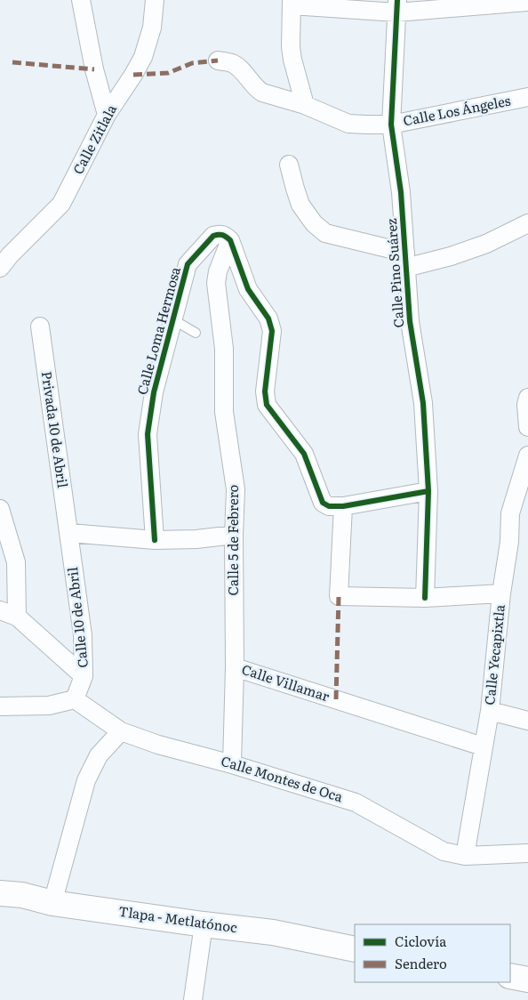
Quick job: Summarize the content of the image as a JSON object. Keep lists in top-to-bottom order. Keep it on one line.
{"streets":{"main road":["Tlapa - Metlatónoc"],"street":["Calle Los Ángeles","Calle Zitlala","Calle Pino Suárez","Calle Loma Hermosa","Privada 10 de Abril","Calle 5 de Febrero","Calle 10 de Abril","Calle Yecapixtla","Calle Villamar","Calle Montes de Oca"]},"crossings":[["Calle Los Ángeles","Calle Pino Suárez"],["Calle Loma Hermosa","Calle 5 de Febrero"],["Privada 10 de Abril","Calle 10 de Abril"],["Calle 5 de Febrero","Calle Villamar"],["Calle 5 de Febrero","Calle Montes de Oca"],["Calle 10 de Abril","Calle Montes de Oca"],["Calle Yecapixtla","Calle Villamar"],["Calle Yecapixtla","Calle Montes de Oca"]],"legend":["Ciclovía","Sendero"]}
